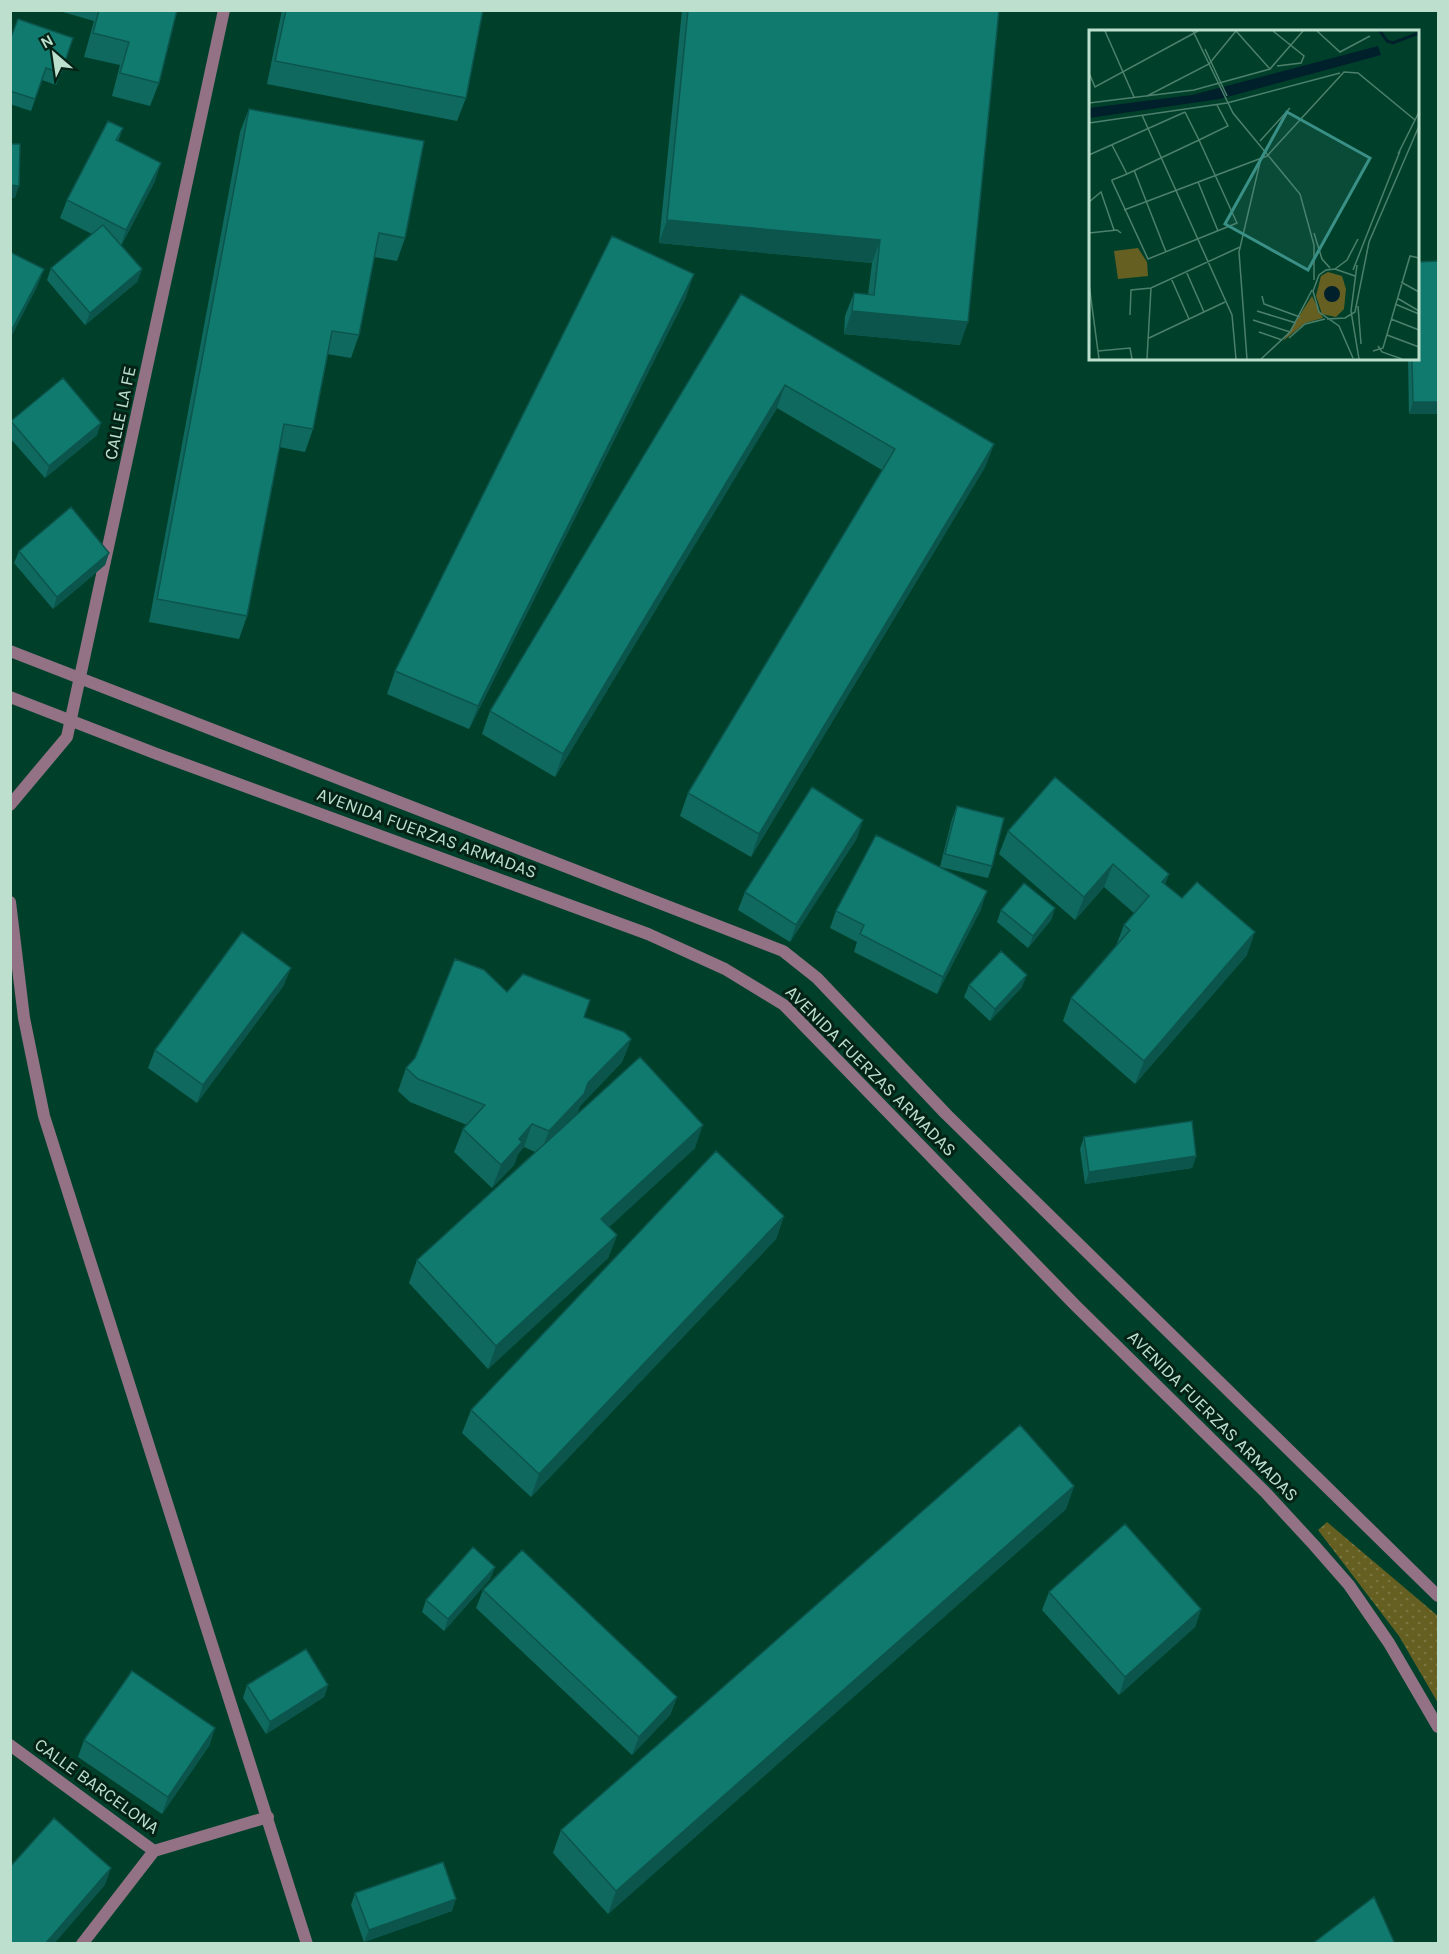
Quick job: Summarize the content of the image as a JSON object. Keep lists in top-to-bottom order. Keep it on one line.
{"streets":{"street":["CALLE LA FE","AVENIDA FUERZAS ARMADAS","CALLE BARCELONA"]},"crossings":[["CALLE LA FE","AVENIDA FUERZAS ARMADAS"]],"north":"top left"}
